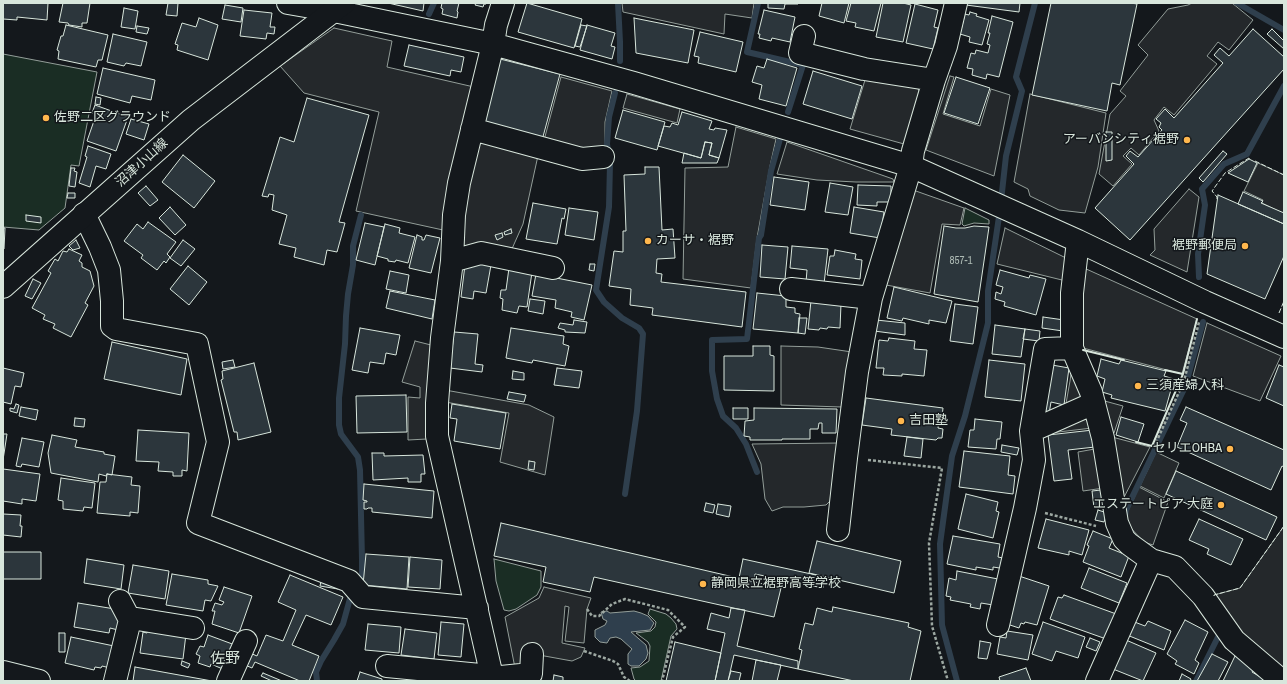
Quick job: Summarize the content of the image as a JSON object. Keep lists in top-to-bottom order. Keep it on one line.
{"streets":{"street":["沼津小山線"]},"districts":["佐野"],"places":["佐野二区グラウンド","アーバンシティ裾野","カーサ・裾野","裾野郵便局","三須産婦人科","吉田塾","セリエOHBA","エステートピア 大庭","静岡県立裾野高等学校"],"house_numbers":["857-1"]}
